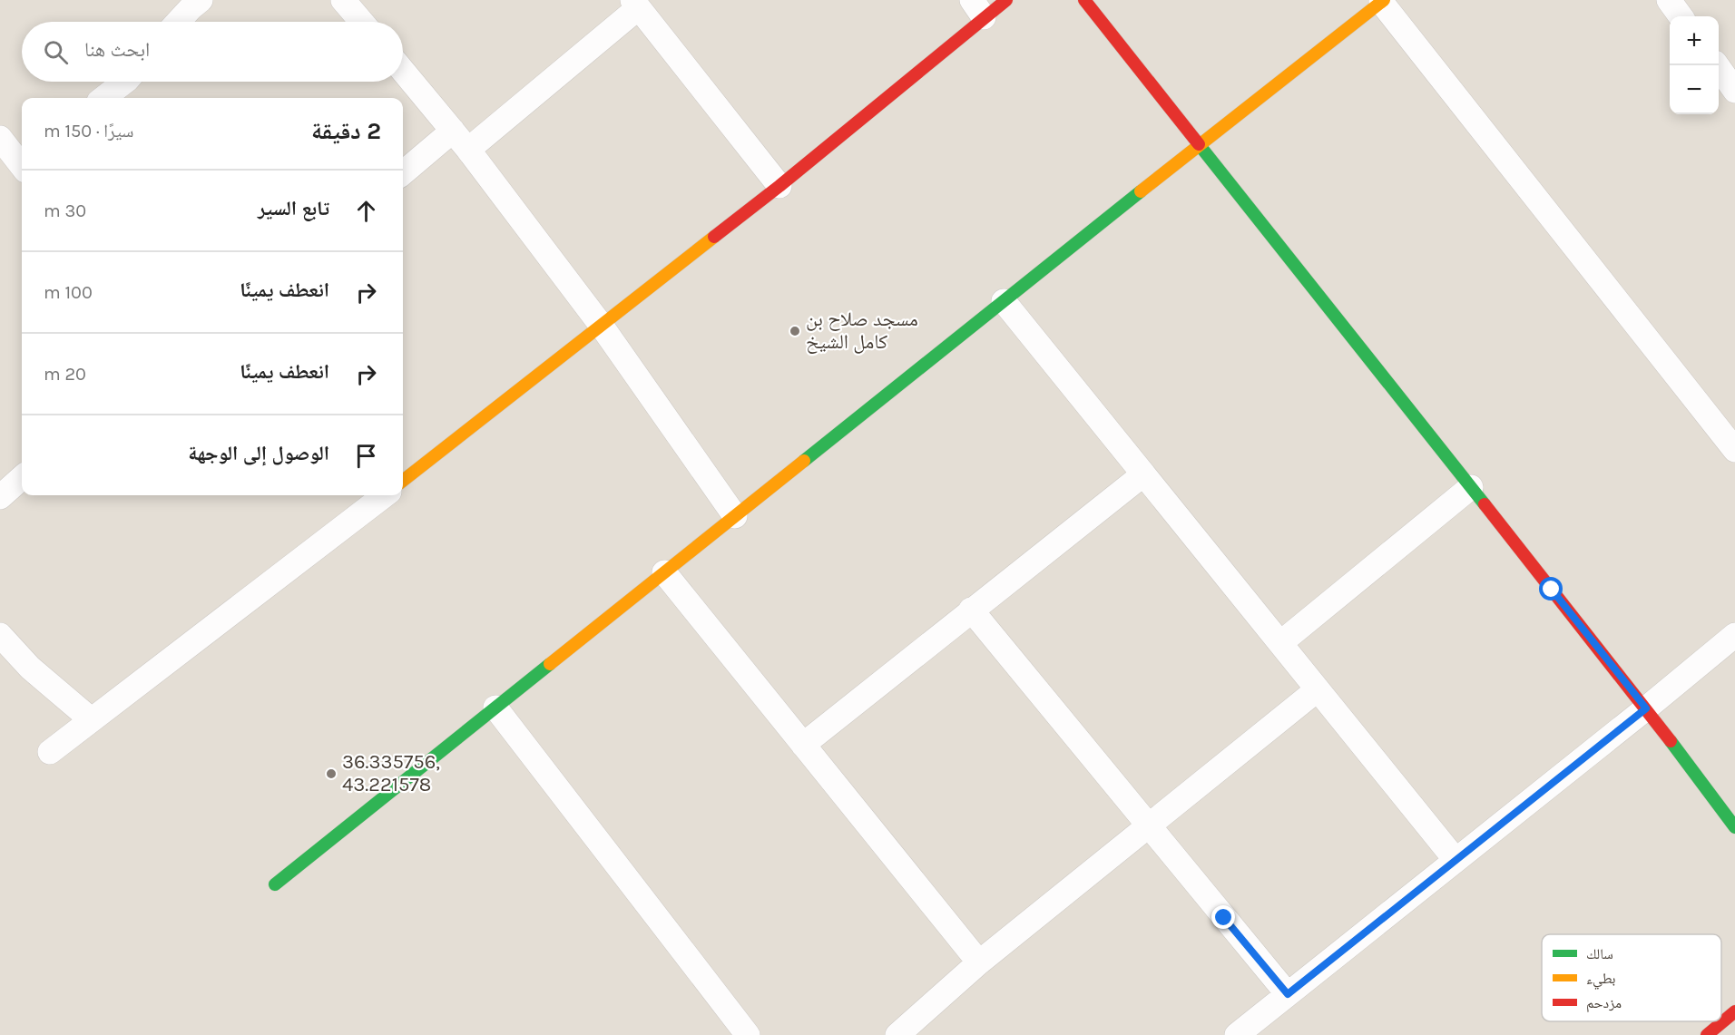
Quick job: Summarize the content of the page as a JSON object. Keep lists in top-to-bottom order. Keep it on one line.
{"places":["مسجد صلاح بن كامل الشيخ","36.335756, 43.221578"],"legend":["سالك","بطيء","مزدحم"],"page":{"map_buttons":["+","−"],"search":"ابحث هنا","heading":["2 دقيقة","سيرًا · 150 m"],"list":[["تابع السير","30 m"],["انعطف يمينًا","100 m"],["انعطف يمينًا","20 m"],"الوصول إلى الوجهة"]}}
